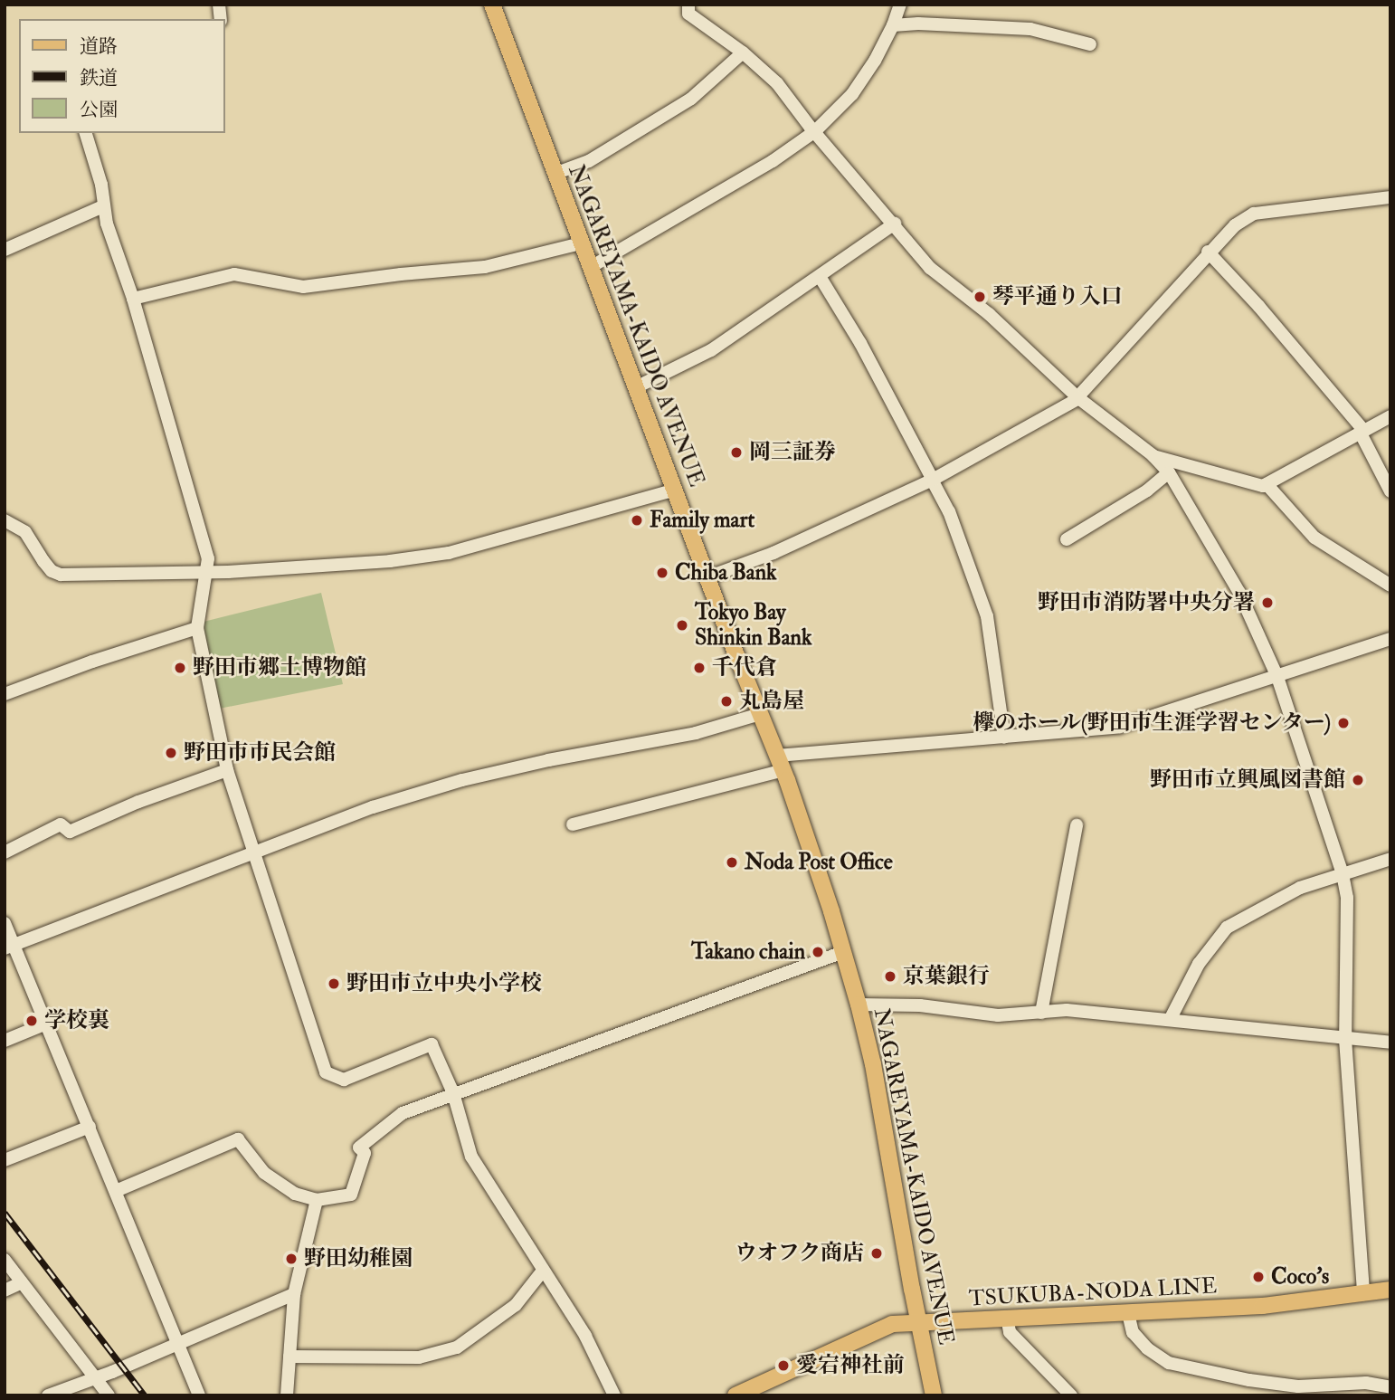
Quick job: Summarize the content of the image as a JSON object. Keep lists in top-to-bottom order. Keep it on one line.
{"streets":{"main road":["NAGAREYAMA-KAIDO AVENUE","TSUKUBA-NODA LINE"]},"crossings":[["NAGAREYAMA-KAIDO AVENUE","TSUKUBA-NODA LINE"]],"places":["琴平通り入口","岡三証券","Family mart","Chiba Bank","野田市消防署中央分署","Tokyo Bay Shinkin Bank","野田市郷土博物館","千代倉","丸島屋","欅のホール(野田市生涯学習センター)","野田市市民会館","野田市立興風図書館","Noda Post Office","Takano chain","京葉銀行","野田市立中央小学校","学校裏","ウオフク商店","野田幼稚園","Coco's","愛宕神社前"],"legend":["道路","鉄道","公園"]}
